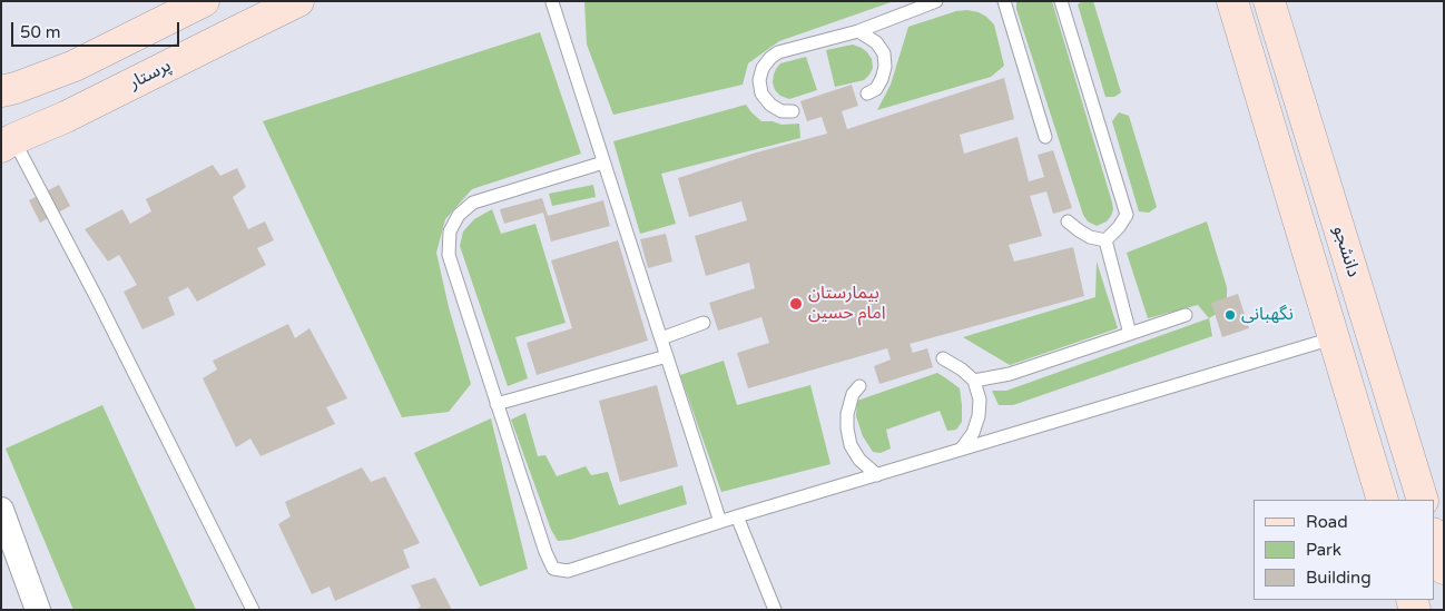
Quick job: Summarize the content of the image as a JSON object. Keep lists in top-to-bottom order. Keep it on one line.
{"streets":{"main road":["پرستار","دانشجو"]},"places":["بیمارستان امام حسین","نگهبانی"],"legend":["Road","Park","Building"],"scale_bar":"50 m"}
